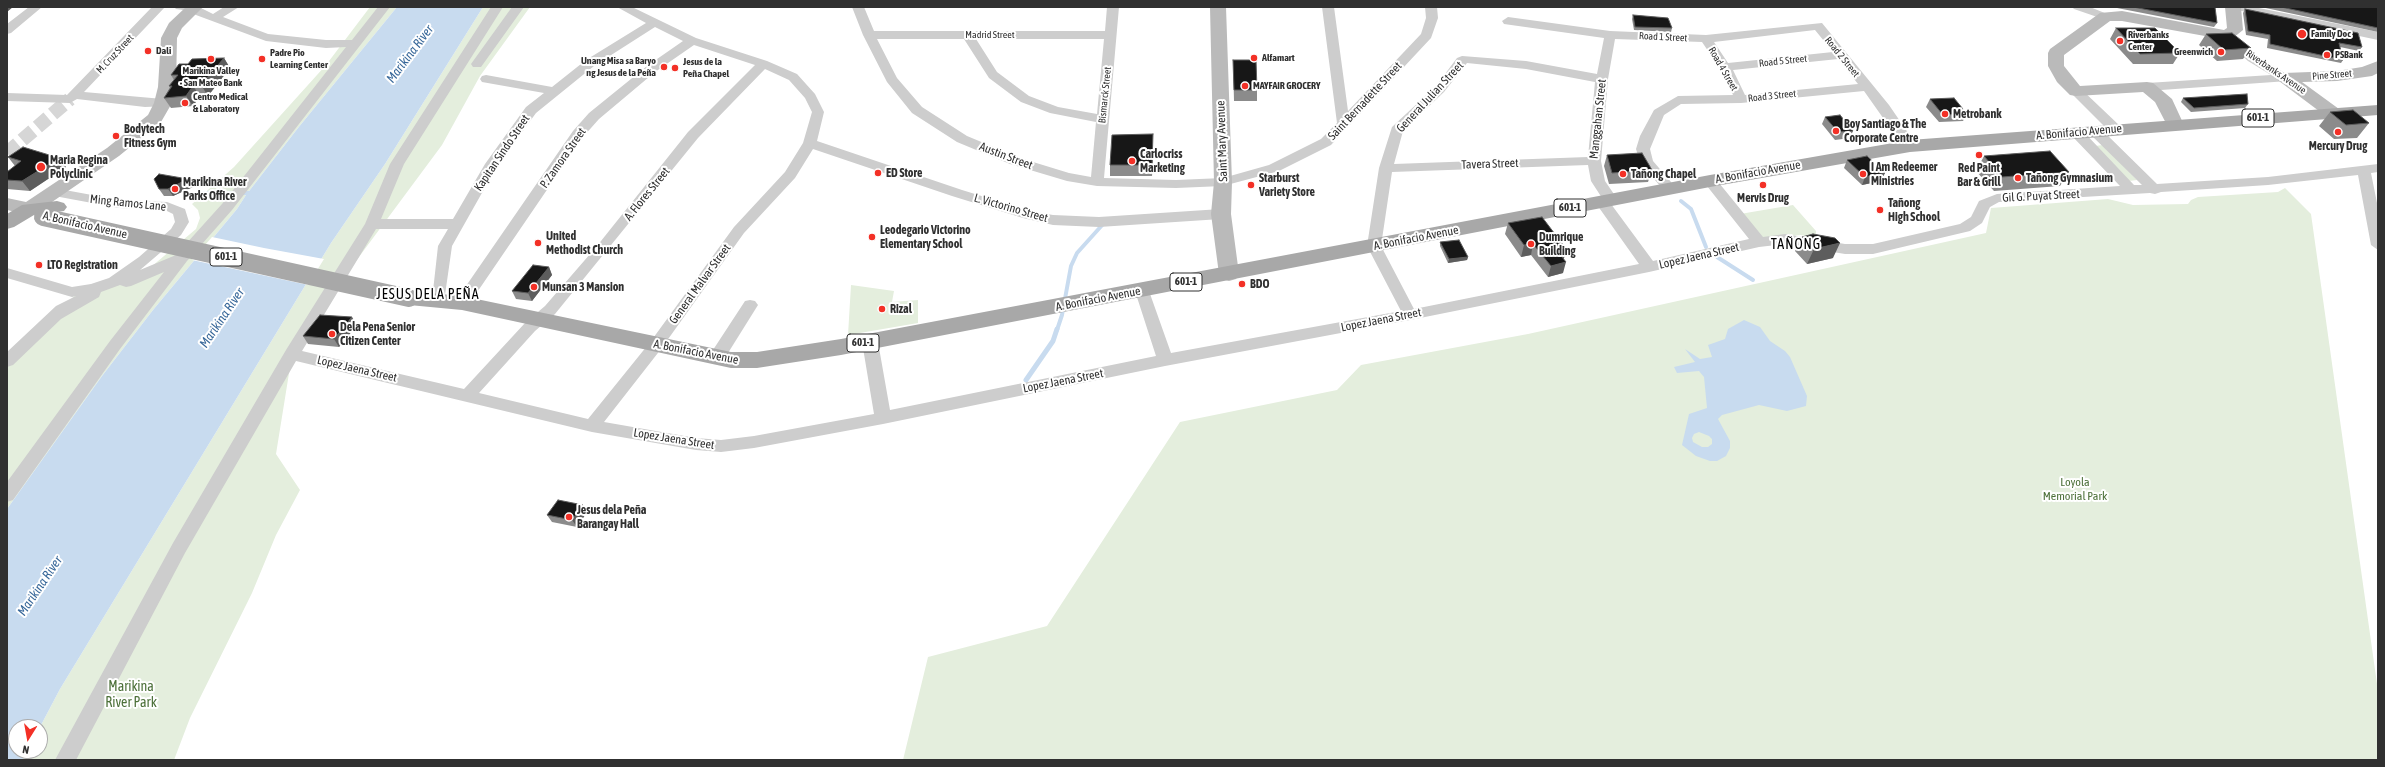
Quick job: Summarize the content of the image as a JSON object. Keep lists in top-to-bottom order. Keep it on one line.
{"streets":{"main road":["601-1","A. Bonifacio Avenue"],"street":["Madrid Street","Road 1 Street","M. Cruz Street","Road 2 Street","Road 5 Street","Road 4 Street","Riverbanks Avenue","Pine Street","Bismarck Street","Road 3 Street","General Julian Street","Saint Bernadette Street","Manggahan Street","Saint Mary Avenue","Kapitan Sindo Street","Austin Street","P. Zamora Street","Tavera Street","A. Flores Street","Gil G. Puyat Street","Ming Ramos Lane","L. Victorino Street","Lopez Jaena Street","General Malvar Street"]},"crossings":[["Madrid Street","Bismarck Street"],["Madrid Street","Austin Street"],["Road 1 Street","Road 2 Street"],["Road 1 Street","Road 4 Street"],["Road 1 Street","Manggahan Street"],["Road 2 Street","Road 5 Street"],["Road 2 Street","Road 3 Street"],["Road 2 Street","A. Bonifacio Avenue"],["Road 5 Street","Road 4 Street"],["Road 4 Street","Road 3 Street"],["Riverbanks Avenue","Pine Street"],["Riverbanks Avenue","A. Bonifacio Avenue"],["Bismarck Street","Austin Street"],["Road 3 Street","A. Bonifacio Avenue"],["General Julian Street","Manggahan Street"],["General Julian Street","A. Bonifacio Avenue"],["General Julian Street","Tavera Street"],["Saint Bernadette Street","Saint Mary Avenue"],["Saint Bernadette Street","Austin Street"],["601-1","A. Bonifacio Avenue"],["601-1","Ming Ramos Lane"],["Manggahan Street","A. Bonifacio Avenue"],["Manggahan Street","Tavera Street"],["Manggahan Street","Lopez Jaena Street"],["A. Bonifacio Avenue","Saint Mary Avenue"],["A. Bonifacio Avenue","Kapitan Sindo Street"],["A. Bonifacio Avenue","P. Zamora Street"],["A. Bonifacio Avenue","A. Flores Street"],["A. Bonifacio Avenue","Ming Ramos Lane"],["A. Bonifacio Avenue","Lopez Jaena Street"],["A. Bonifacio Avenue","General Malvar Street"],["Saint Mary Avenue","Austin Street"],["Saint Mary Avenue","L. Victorino Street"],["Kapitan Sindo Street","General Malvar Street"],["P. Zamora Street","General Malvar Street"],["A. Flores Street","Lopez Jaena Street"],["A. Flores Street","General Malvar Street"],["Gil G. Puyat Street","Lopez Jaena Street"],["L. Victorino Street","General Malvar Street"],["Lopez Jaena Street","General Malvar Street"]],"districts":["TAÑONG","JESUS DELA PEÑA"],"water":["Marikina River"],"parks":["Loyola Memorial Park","Marikina River Park"],"places":["Family Doc","Riverbanks Center","Dali","Greenwich","PSBank","Alfamart","Marikina Valley - San Mateo Bank","Padre Pio Learning Center","Unang Misa sa Baryo ng Jesus de la Peña","Jesus de la Peña Chapel","MAYFAIR GROCERY","Centro Medical & Laboratory","Metrobank","Boy Santiago & The Corporate Centre","Mercury Drug","Bodytech Fitness Gym","Red Paint Bar & Grill","Carlocriss Marketing","Maria Regina Polyclinic","ED Store","Tañong Chapel","I Am Redeemer Ministries","Tañong Gymnasium","Starburst Variety Store","Mervis Drug","Marikina River Parks Office","Tañong High School","Leodegario Victorino Elementary School","United Methodist Church","Dumrique Building","LTO Registration","BDO","Munsan 3 Mansion","Rizal","Dela Pena Senior Citizen Center","Jesus dela Peña Barangay Hall"],"north":"bottom"}
